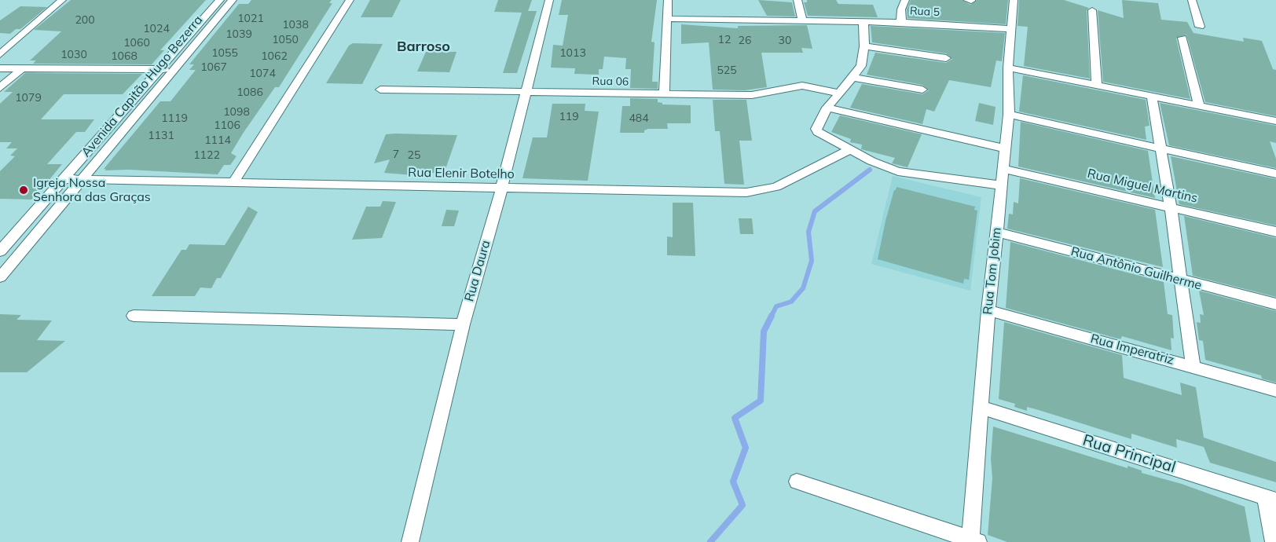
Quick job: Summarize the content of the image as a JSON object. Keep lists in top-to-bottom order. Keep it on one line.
{"streets":{"street":["Rua 5","Rua 06","Avenida Capitão Hugo Bezerra","Rua Elenir Botelho","Rua Miguel Martins","Rua Antônio Guilherme","Rua Daura","Rua Tom Jobim","Rua Imperatriz","Rua Principal"]},"crossings":[["Rua 5","Rua Tom Jobim"],["Rua 06","Rua Daura"],["Avenida Capitão Hugo Bezerra","Rua Elenir Botelho"],["Rua Elenir Botelho","Rua Daura"],["Rua Miguel Martins","Rua Tom Jobim"],["Rua Antônio Guilherme","Rua Tom Jobim"],["Rua Tom Jobim","Rua Imperatriz"],["Rua Tom Jobim","Rua Principal"]],"districts":["Barroso"],"places":["Igreja Nossa Senhora das Graças"],"house_numbers":["1021","200","1038","1024","1039","1050","12","26","30","1060","1055","1013","1030","1068","1062","1067","525","1074","1086","1079","1098","119","1119","484","1106","1131","1114","7","1122","25"]}
